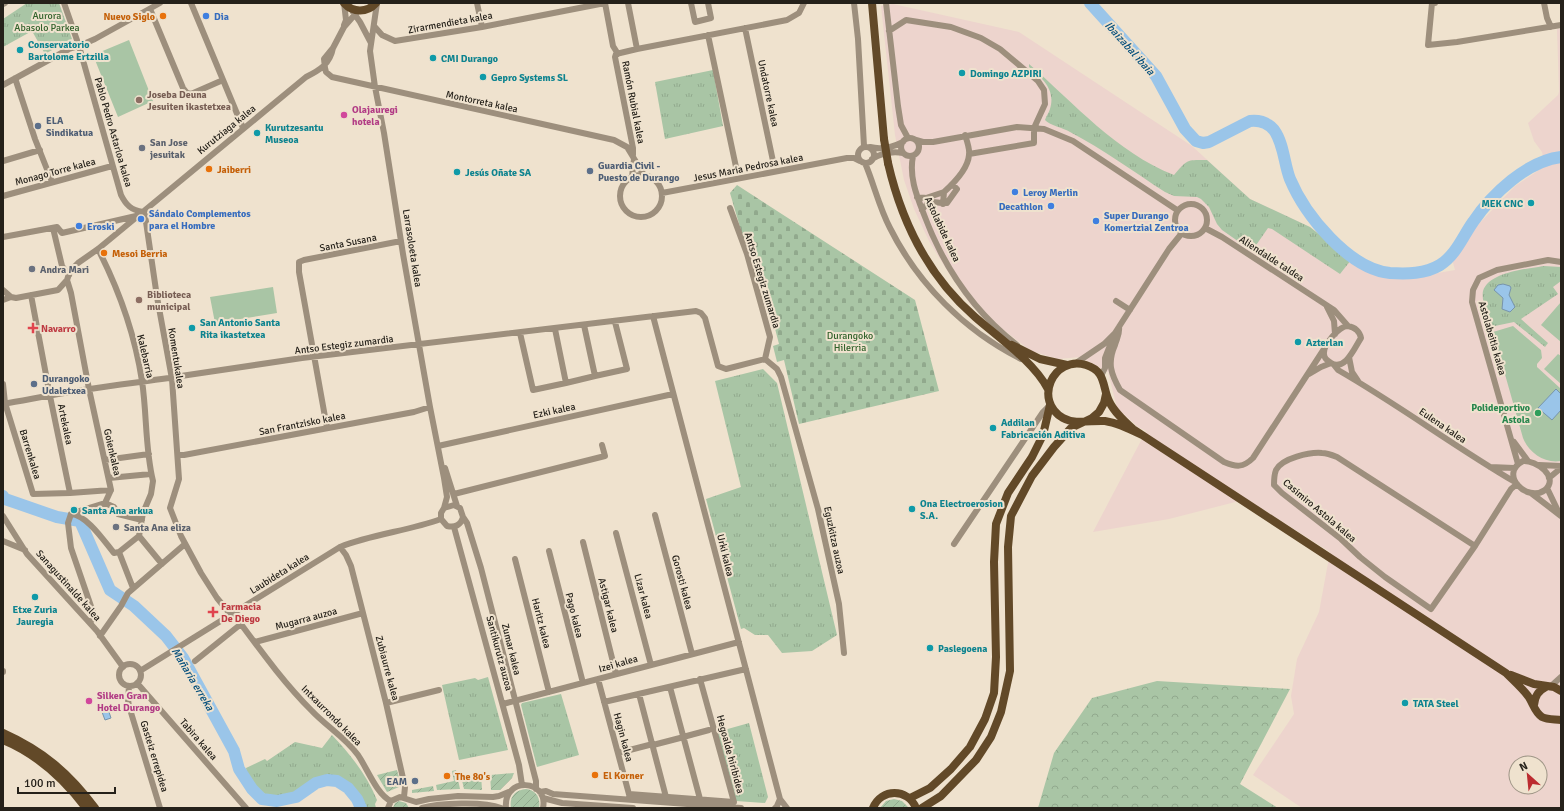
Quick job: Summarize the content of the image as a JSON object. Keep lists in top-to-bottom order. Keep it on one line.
{"streets":{"street":["Zirarmendieta kalea","Undatorre kalea","Montorreta kalea","Ramón Rubial kalea","Kurutziaga kalea","Pablo Pedro Astarloa kalea","Jesus Maria Pedrosa kalea","Monago Torre kalea","Astolabide kalea","Santa Susana","Larrasoloeta kalea","Aliendalde taldea","Antso Estegiz zumardia","Astolabeitia kalea","Kalebarria","Komentukalea","Ezki kalea","San Frantzisko kalea","Artekalea","Eulena kalea","Goienkalea","Barrenkalea","Casimiro Astola kalea","Eguzkitza auzoa","Urki kalea","Laubideta kalea","Gorosti kalea","Sanagustinalde kalea","Lizar kalea","Astigar kalea","Pago kalea","Mugarra auzoa","Haritz kalea","Zumar kalea","Santikurutz auzoa","Izei kalea","Zubiaurre kalea","Intxaurrondo kalea","Hagin kalea","Tabira kalea","Hegoalde hiribidea","Gasteiz errepidea"]},"crossings":[["Zirarmendieta kalea","Ramón Rubial kalea"],["Montorreta kalea","Ramón Rubial kalea"],["Montorreta kalea","Jesus Maria Pedrosa kalea"],["Montorreta kalea","Larrasoloeta kalea"],["Kurutziaga kalea","Pablo Pedro Astarloa kalea"],["Kurutziaga kalea","Kalebarria"],["Kurutziaga kalea","Komentukalea"],["Kurutziaga kalea","Artekalea"],["Kurutziaga kalea","Goienkalea"],["Pablo Pedro Astarloa kalea","Monago Torre kalea"],["Pablo Pedro Astarloa kalea","Komentukalea"],["Santa Susana","Larrasoloeta kalea"],["Santa Susana","Antso Estegiz zumardia"],["Larrasoloeta kalea","Antso Estegiz zumardia"],["Larrasoloeta kalea","Ezki kalea"],["Larrasoloeta kalea","San Frantzisko kalea"],["Antso Estegiz zumardia","Kalebarria"],["Antso Estegiz zumardia","Komentukalea"],["Antso Estegiz zumardia","Artekalea"],["Antso Estegiz zumardia","Goienkalea"],["Antso Estegiz zumardia","Barrenkalea"],["Antso Estegiz zumardia","Eguzkitza auzoa"],["Antso Estegiz zumardia","Urki kalea"],["Astolabeitia kalea","Eulena kalea"],["Astolabeitia kalea","Casimiro Astola kalea"],["Komentukalea","San Frantzisko kalea"],["Komentukalea","Intxaurrondo kalea"],["Ezki kalea","Urki kalea"],["Artekalea","Barrenkalea"],["Eulena kalea","Casimiro Astola kalea"],["Urki kalea","Izei kalea"],["Laubideta kalea","Sanagustinalde kalea"],["Laubideta kalea","Zumar kalea"],["Laubideta kalea","Santikurutz auzoa"],["Laubideta kalea","Zubiaurre kalea"],["Laubideta kalea","Intxaurrondo kalea"],["Laubideta kalea","Tabira kalea"],["Laubideta kalea","Gasteiz errepidea"],["Gorosti kalea","Izei kalea"],["Sanagustinalde kalea","Tabira kalea"],["Sanagustinalde kalea","Gasteiz errepidea"],["Lizar kalea","Izei kalea"],["Astigar kalea","Izei kalea"],["Pago kalea","Izei kalea"],["Mugarra auzoa","Zubiaurre kalea"],["Mugarra auzoa","Intxaurrondo kalea"],["Haritz kalea","Izei kalea"],["Zumar kalea","Santikurutz auzoa"],["Zumar kalea","Izei kalea"],["Santikurutz auzoa","Izei kalea"],["Izei kalea","Hagin kalea"],["Hagin kalea","Hegoalde hiribidea"],["Tabira kalea","Gasteiz errepidea"]],"water":["Ibaizabal ibaia","Mañaria erreka"],"parks":["Aurora Abasolo Parkea","Durangoko Hilerria"],"places":{"other":["Nuevo Siglo","Dia","Conservatorio Bartolome Ertzilla","CMI Durango","Domingo AZPIRI","Gepro Systems SL","Joseba Deuna Jesuiten ikastetxea","Olajauregi hotela","ELA Sindikatua","Kurutzesantu Museoa","San Jose jesuitak","Jaiberri","Guardia Civil - Puesto de Durango","Jesús Oñate SA","Leroy Merlin","MEK CNC","Decathlon","Sándalo Complementos para el Hombre","Super Durango Komertzial Zentroa","Eroski","Mesoi Berria","Andra Mari","Biblioteca municipal","San Antonio Santa Rita ikastetxea","Azterlan","Durangoko Udaletxea","Polideportivo Astola","Addilan Fabricación Aditiva","Ona Electroerosion S.A.","Santa Ana arkua","Santa Ana eliza","Etxe Zuria Jauregia","Paslegoena","Silken Gran Hotel Durango","TATA Steel","El Korner","The 80's","EAM"],"health":["Navarro","Farmacia De Diego"]},"scale_bar":"100 m","north":"top left"}
